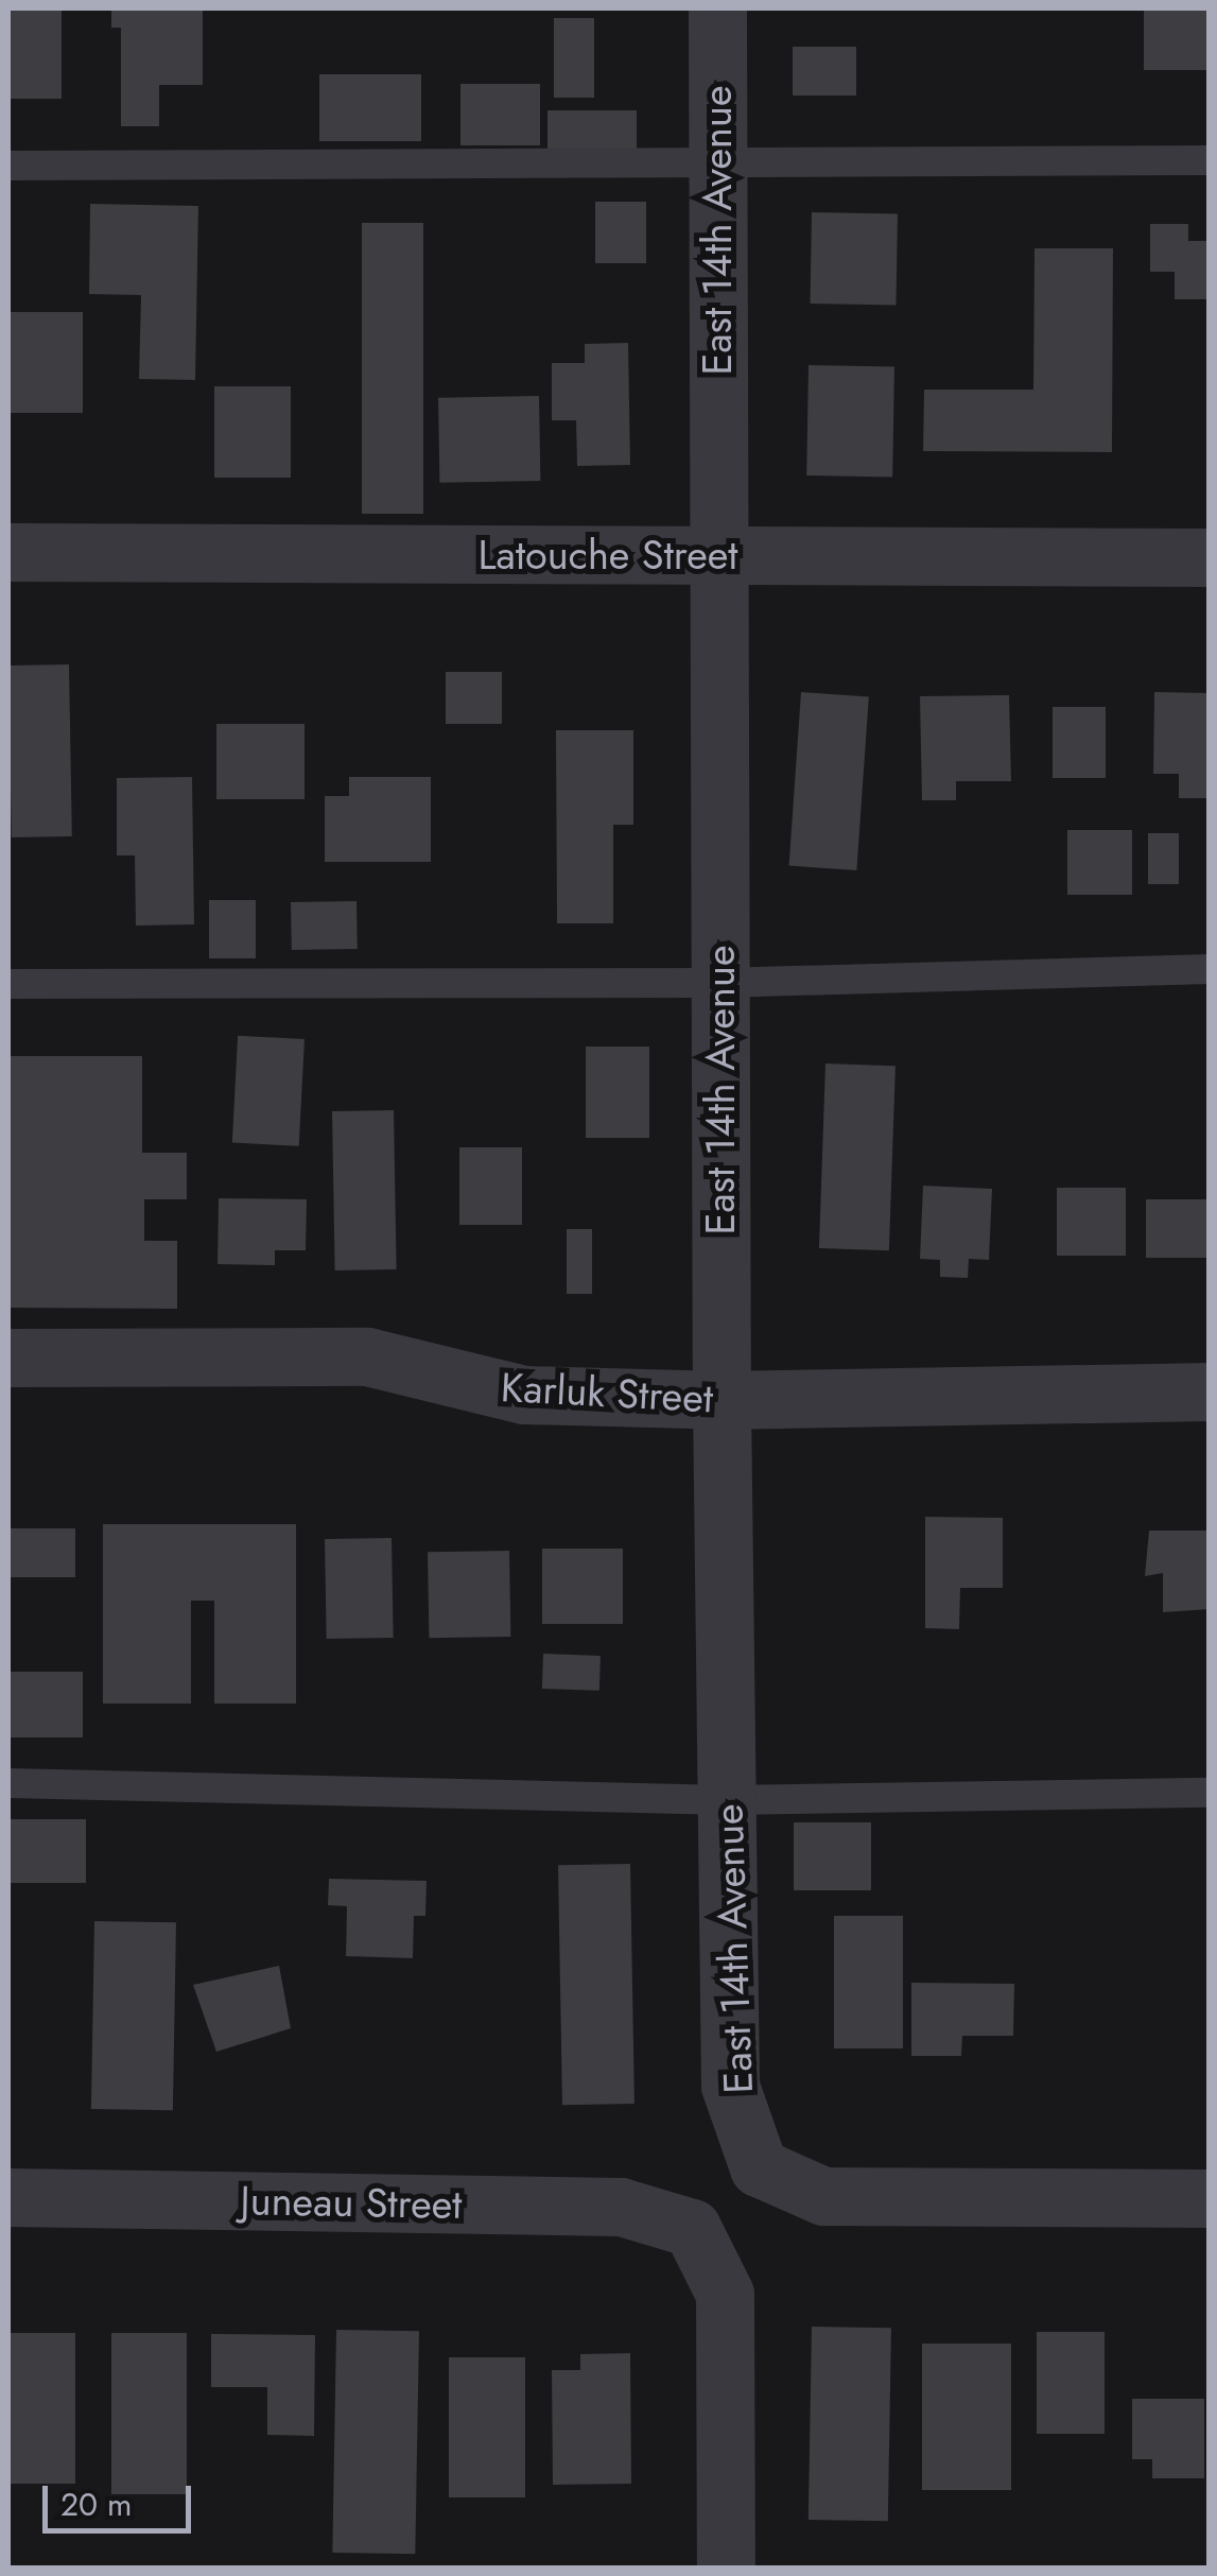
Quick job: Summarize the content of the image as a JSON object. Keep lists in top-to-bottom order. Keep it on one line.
{"streets":{"street":["East 14th Avenue","Latouche Street","Karluk Street","Juneau Street"]},"crossings":[["East 14th Avenue","Latouche Street"],["East 14th Avenue","Karluk Street"]],"scale_bar":"20 m"}
